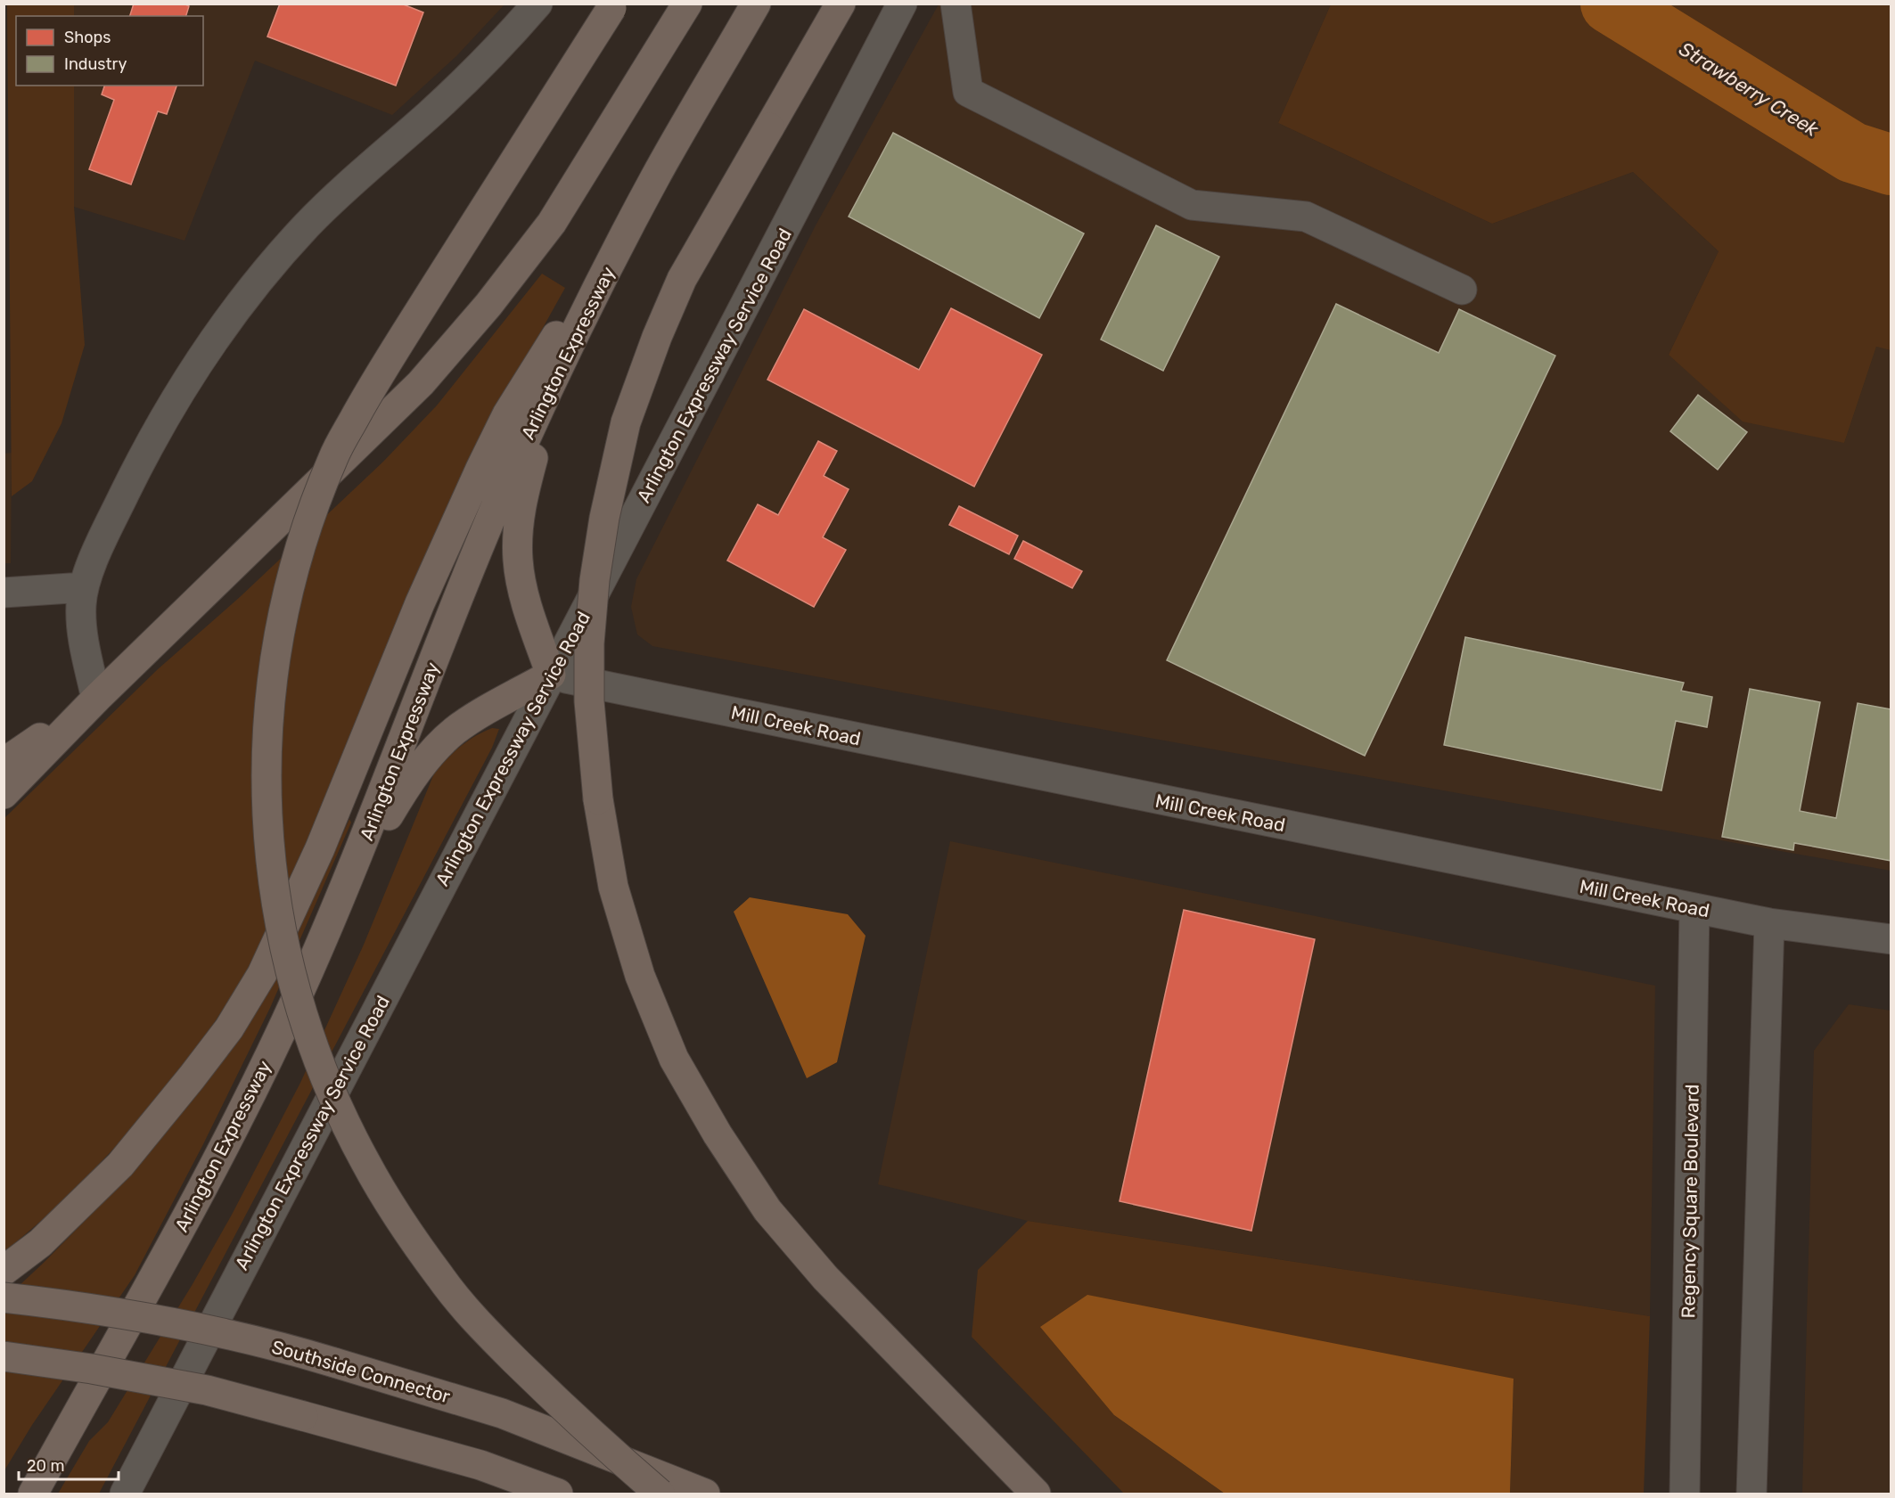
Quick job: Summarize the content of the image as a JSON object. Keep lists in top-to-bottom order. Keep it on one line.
{"streets":{"highway":["Arlington Expressway","Southside Connector"],"street":["Arlington Expressway Service Road","Mill Creek Road","Regency Square Boulevard"]},"crossings":[["Arlington Expressway Service Road","Mill Creek Road"],["Mill Creek Road","Regency Square Boulevard"]],"water":["Strawberry Creek"],"legend":["Shops","Industry"],"scale_bar":"20 m"}
